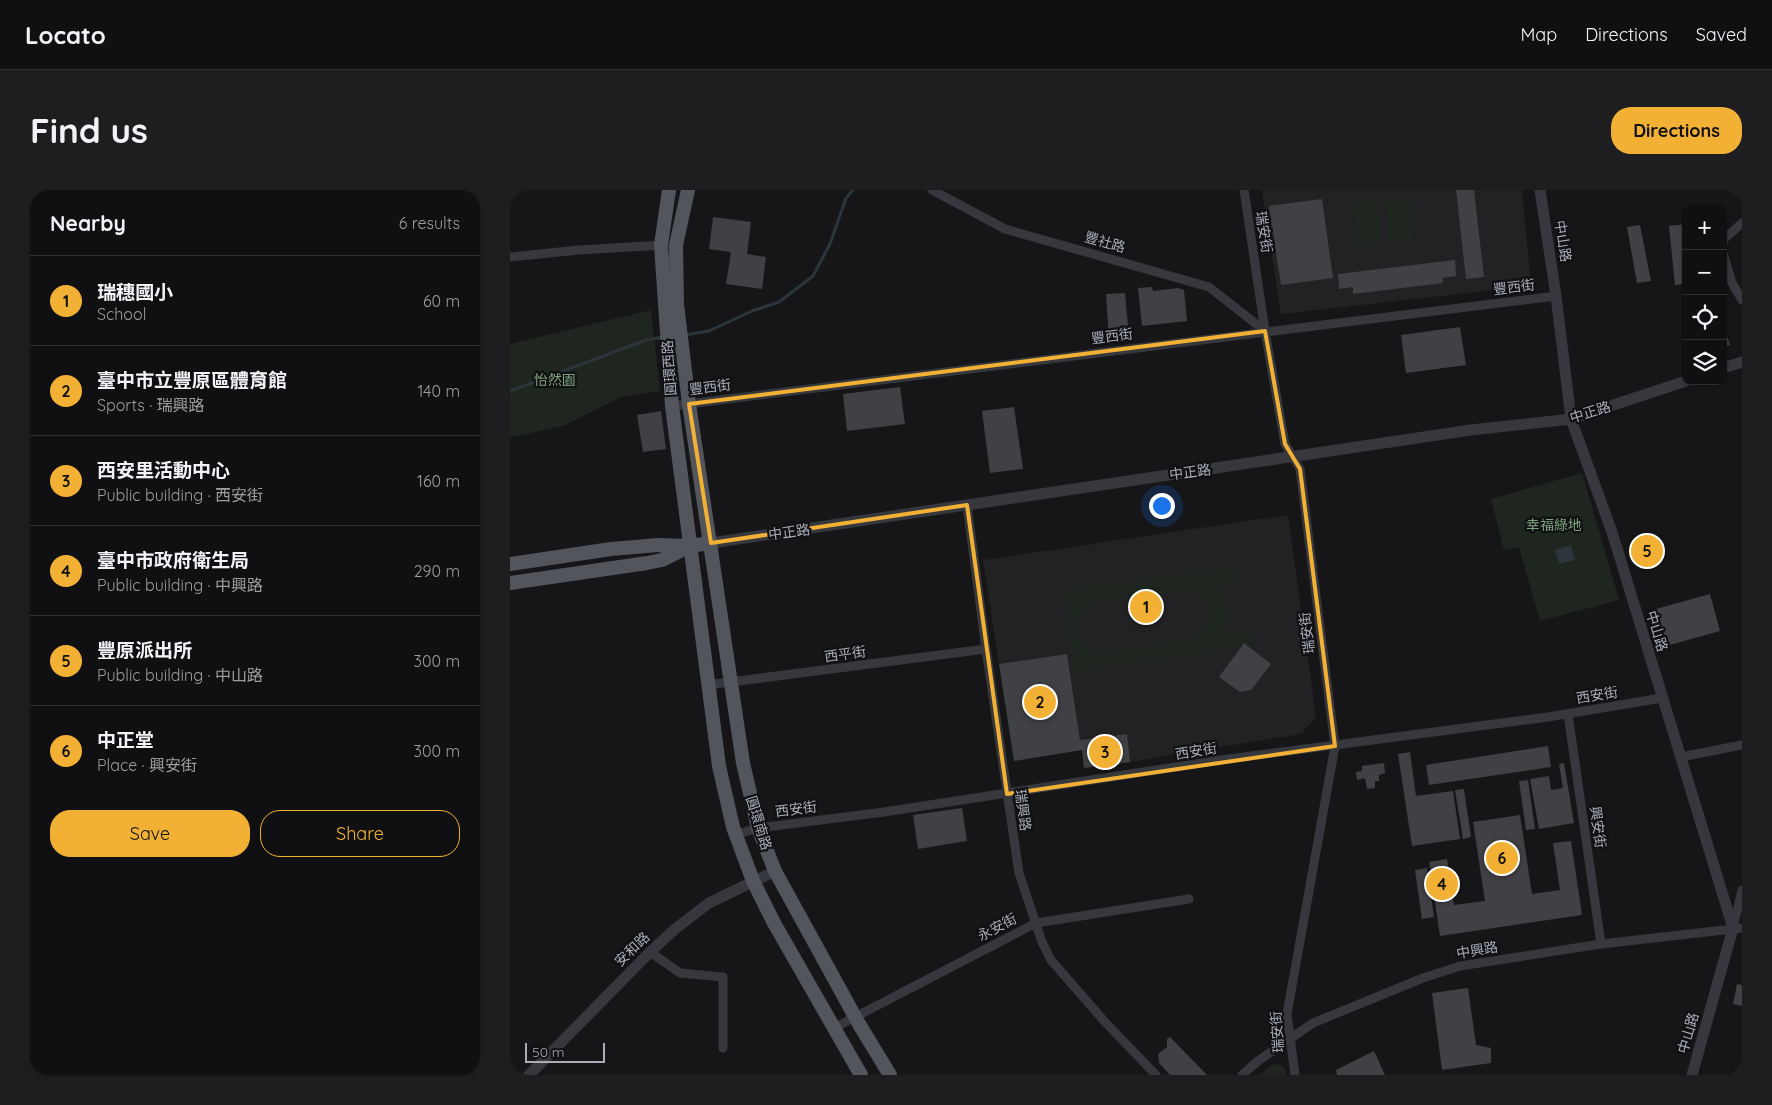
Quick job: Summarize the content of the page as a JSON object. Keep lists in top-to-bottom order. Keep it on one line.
{"streets":{"main road":["圓環西路","中正路","圓環南路"],"street":["瑞安街","中山路","豐社路","豐西街","西平街","西安街","瑞興路","興安街","永安街","安和路","中興路"]},"crossings":[["瑞安街","豐社路"],["瑞安街","豐西街"],["瑞安街","中正路"],["瑞安街","西安街"],["瑞安街","中興路"],["中山路","豐西街"],["中山路","中正路"],["中山路","西安街"],["中山路","中興路"],["豐社路","豐西街"],["豐西街","圓環西路"],["圓環西路","中正路"],["圓環西路","圓環南路"],["中正路","瑞興路"],["中正路","圓環南路"],["西平街","瑞興路"],["西平街","圓環南路"],["西安街","瑞興路"],["西安街","圓環南路"],["西安街","興安街"],["瑞興路","永安街"],["圓環南路","永安街"],["圓環南路","安和路"],["興安街","中興路"]],"parks":["怡然園","幸福綠地"],"scale_bar":"50 m","page":{"header":"Locato","nav":["Map","Directions","Saved"],"buttons":["Directions",["Save","Share"]],"title":"Find us","heading":["Nearby","6 results"],"map_buttons":["+","−"],"list":[{"mark":"1","name":"瑞穗國小","note":"School","value":"60 m"},{"mark":"2","name":"臺中市立豐原區體育館","note":"Sports · 瑞興路","value":"140 m"},{"mark":"3","name":"西安里活動中心","note":"Public building · 西安街","value":"160 m"},{"mark":"4","name":"臺中市政府衛生局","note":"Public building · 中興路","value":"290 m"},{"mark":"5","name":"豐原派出所","note":"Public building · 中山路","value":"300 m"},{"mark":"6","name":"中正堂","note":"Place · 興安街","value":"300 m"}],"pins":["5","1","2","3","6","4"],"scale":"50 m"}}
